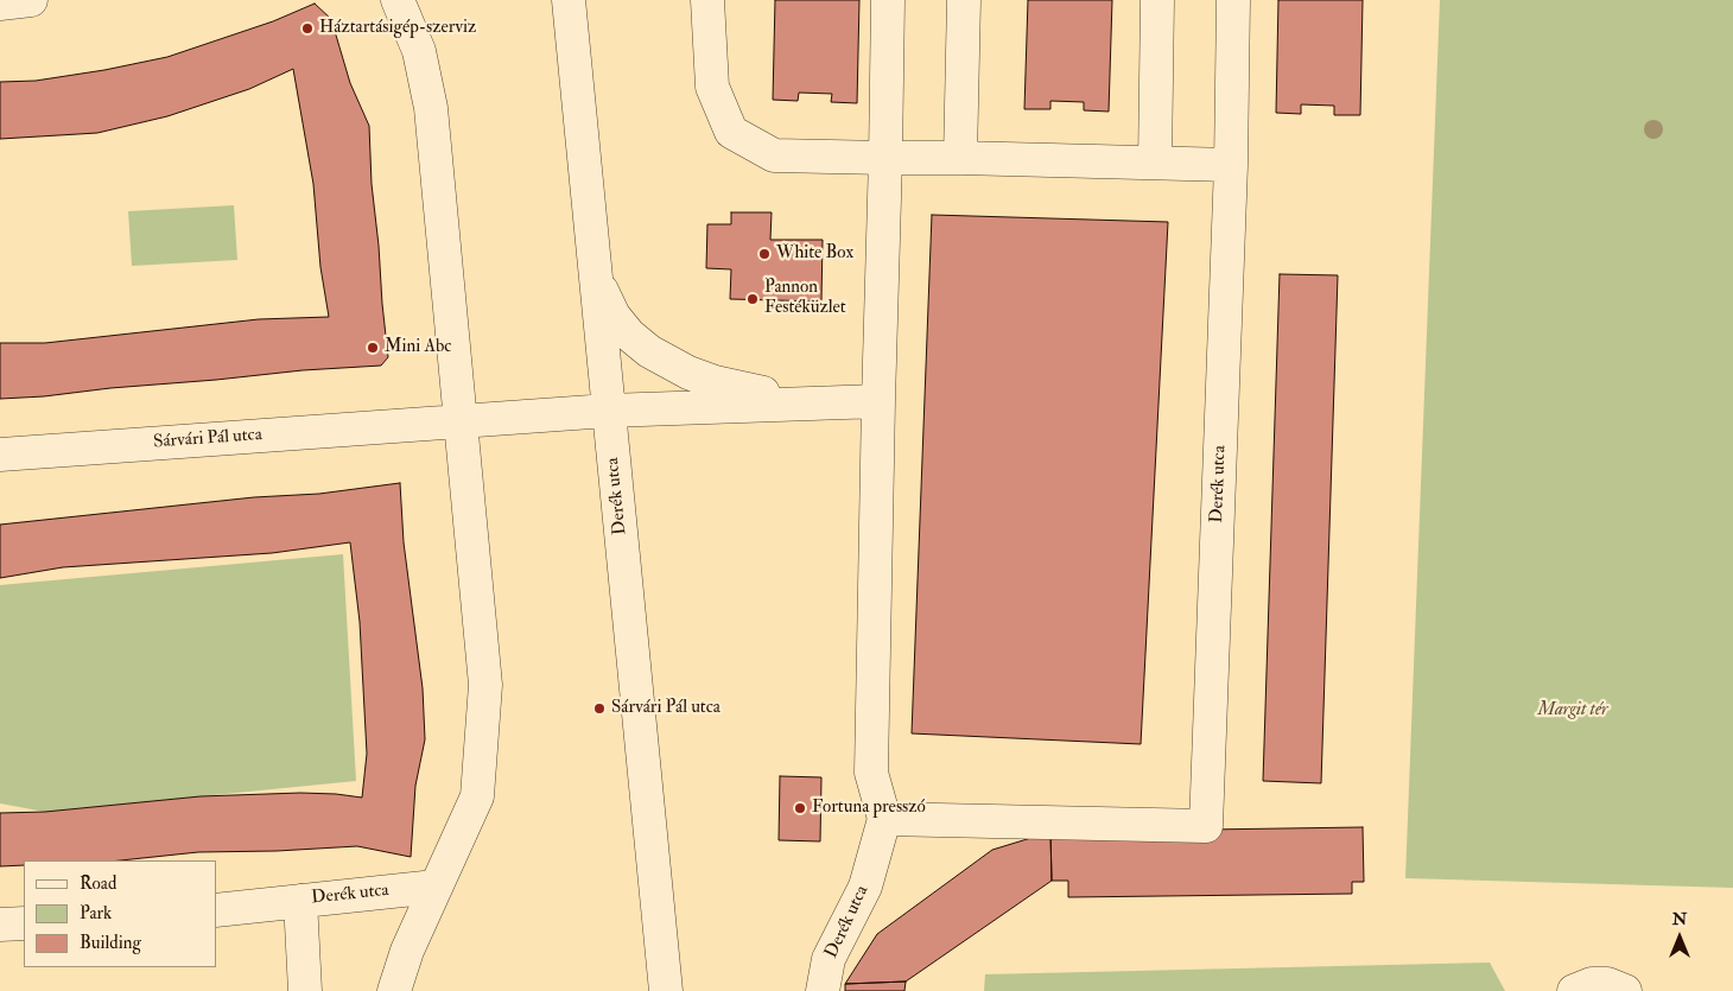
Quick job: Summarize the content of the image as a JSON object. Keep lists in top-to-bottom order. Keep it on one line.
{"streets":{"street":["Sárvári Pál utca","Derék utca"]},"crossings":[["Sárvári Pál utca","Derék utca"]],"parks":["Margit tér"],"places":["Háztartásigép-szerviz","White Box","Pannon Festéküzlet","Mini Abc","Sárvári Pál utca","Fortuna presszó"],"legend":["Road","Park","Building"],"north":"top"}
